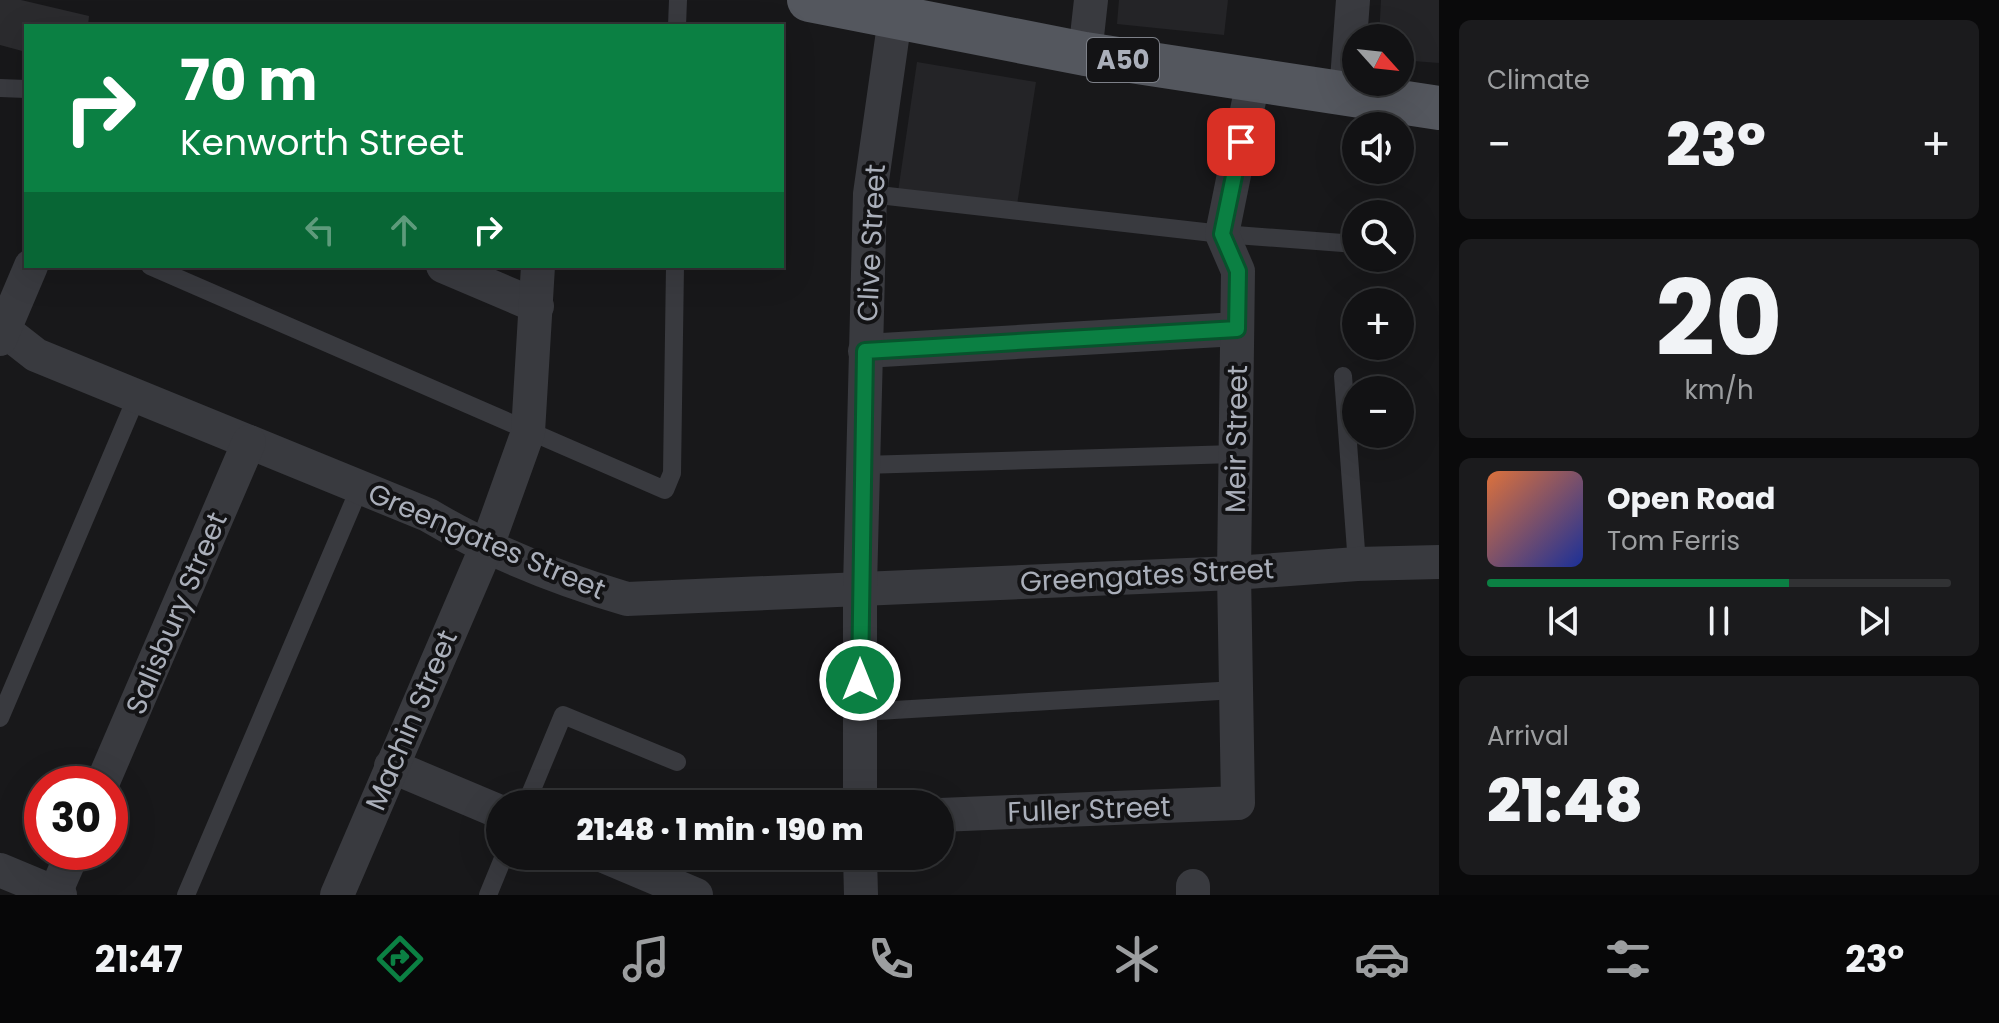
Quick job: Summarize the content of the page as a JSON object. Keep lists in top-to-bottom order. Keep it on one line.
{"streets":{"main road":["A50"],"street":["Clive Street","Meir Street","Greengates Street","Salisbury Street","Machin Street","Fuller Street"]},"crossings":[["A50","Clive Street"],["Clive Street","Greengates Street"],["Meir Street","Greengates Street"],["Meir Street","Fuller Street"],["Greengates Street","Salisbury Street"],["Greengates Street","Machin Street"]],"north":"bottom right","page":{"tile":["Climate",["20","km/h"],["Arrival","21:48"]],"map_buttons":["+","−"],"turn":["70 m","Kenworth Street"],"heat":["−","23°","+"],"song":["Open Road","Tom Ferris"],"limit":"30","trip":"21:48 · 1 min · 190 m","tabs":["21:47","23°"]}}
